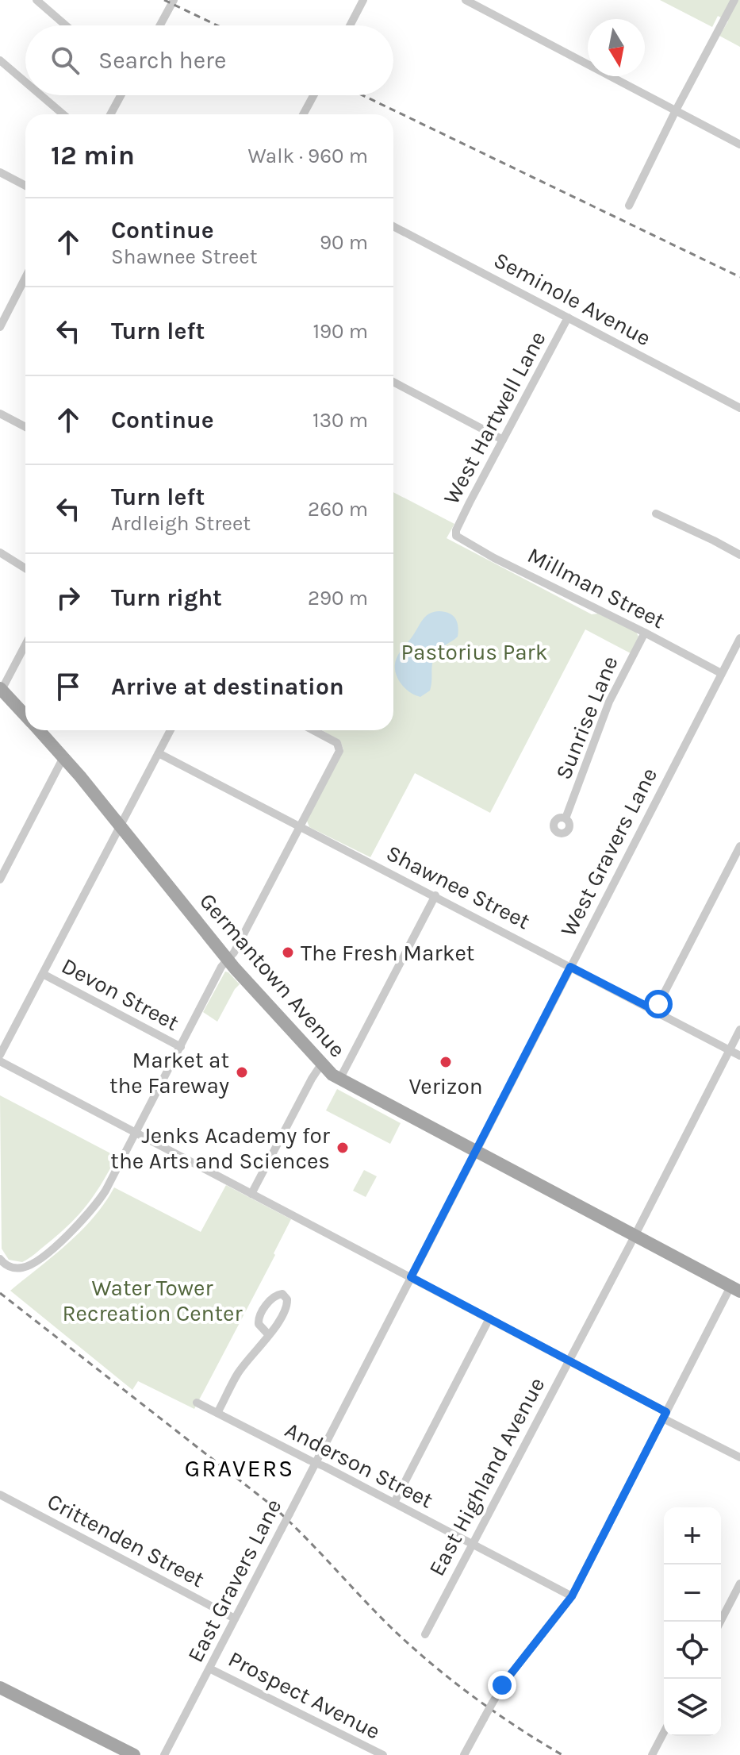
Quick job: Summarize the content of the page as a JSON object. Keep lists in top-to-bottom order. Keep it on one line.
{"streets":{"main road":["Germantown Avenue"],"street":["Seminole Avenue","West Hartwell Lane","Millman Street","Sunrise Lane","West Gravers Lane","Shawnee Street","Devon Street","Anderson Street","East Highland Avenue","Crittenden Street","East Gravers Lane","Prospect Avenue"]},"crossings":[["Seminole Avenue","West Hartwell Lane"],["West Hartwell Lane","Millman Street"],["Millman Street","Sunrise Lane"],["Millman Street","West Gravers Lane"],["West Gravers Lane","Shawnee Street"],["West Gravers Lane","Germantown Avenue"],["West Gravers Lane","East Gravers Lane"],["Shawnee Street","East Highland Avenue"],["Germantown Avenue","East Highland Avenue"],["Germantown Avenue","East Gravers Lane"],["Anderson Street","East Highland Avenue"],["Anderson Street","East Gravers Lane"],["Crittenden Street","East Gravers Lane"],["East Gravers Lane","Prospect Avenue"]],"districts":["GRAVERS"],"parks":["Pastorius Park","Water Tower Recreation Center"],"places":["The Fresh Market","Verizon","Market at the Fareway","Jenks Academy for the Arts and Sciences"],"north":"bottom","page":{"search":"Search here","heading":["12 min","Walk · 960 m"],"list":[["Continue","Shawnee Street","90 m"],["Turn left","190 m"],["Continue","130 m"],["Turn left","Ardleigh Street","260 m"],["Turn right","290 m"],"Arrive at destination"],"map_buttons":["+","−"]}}
